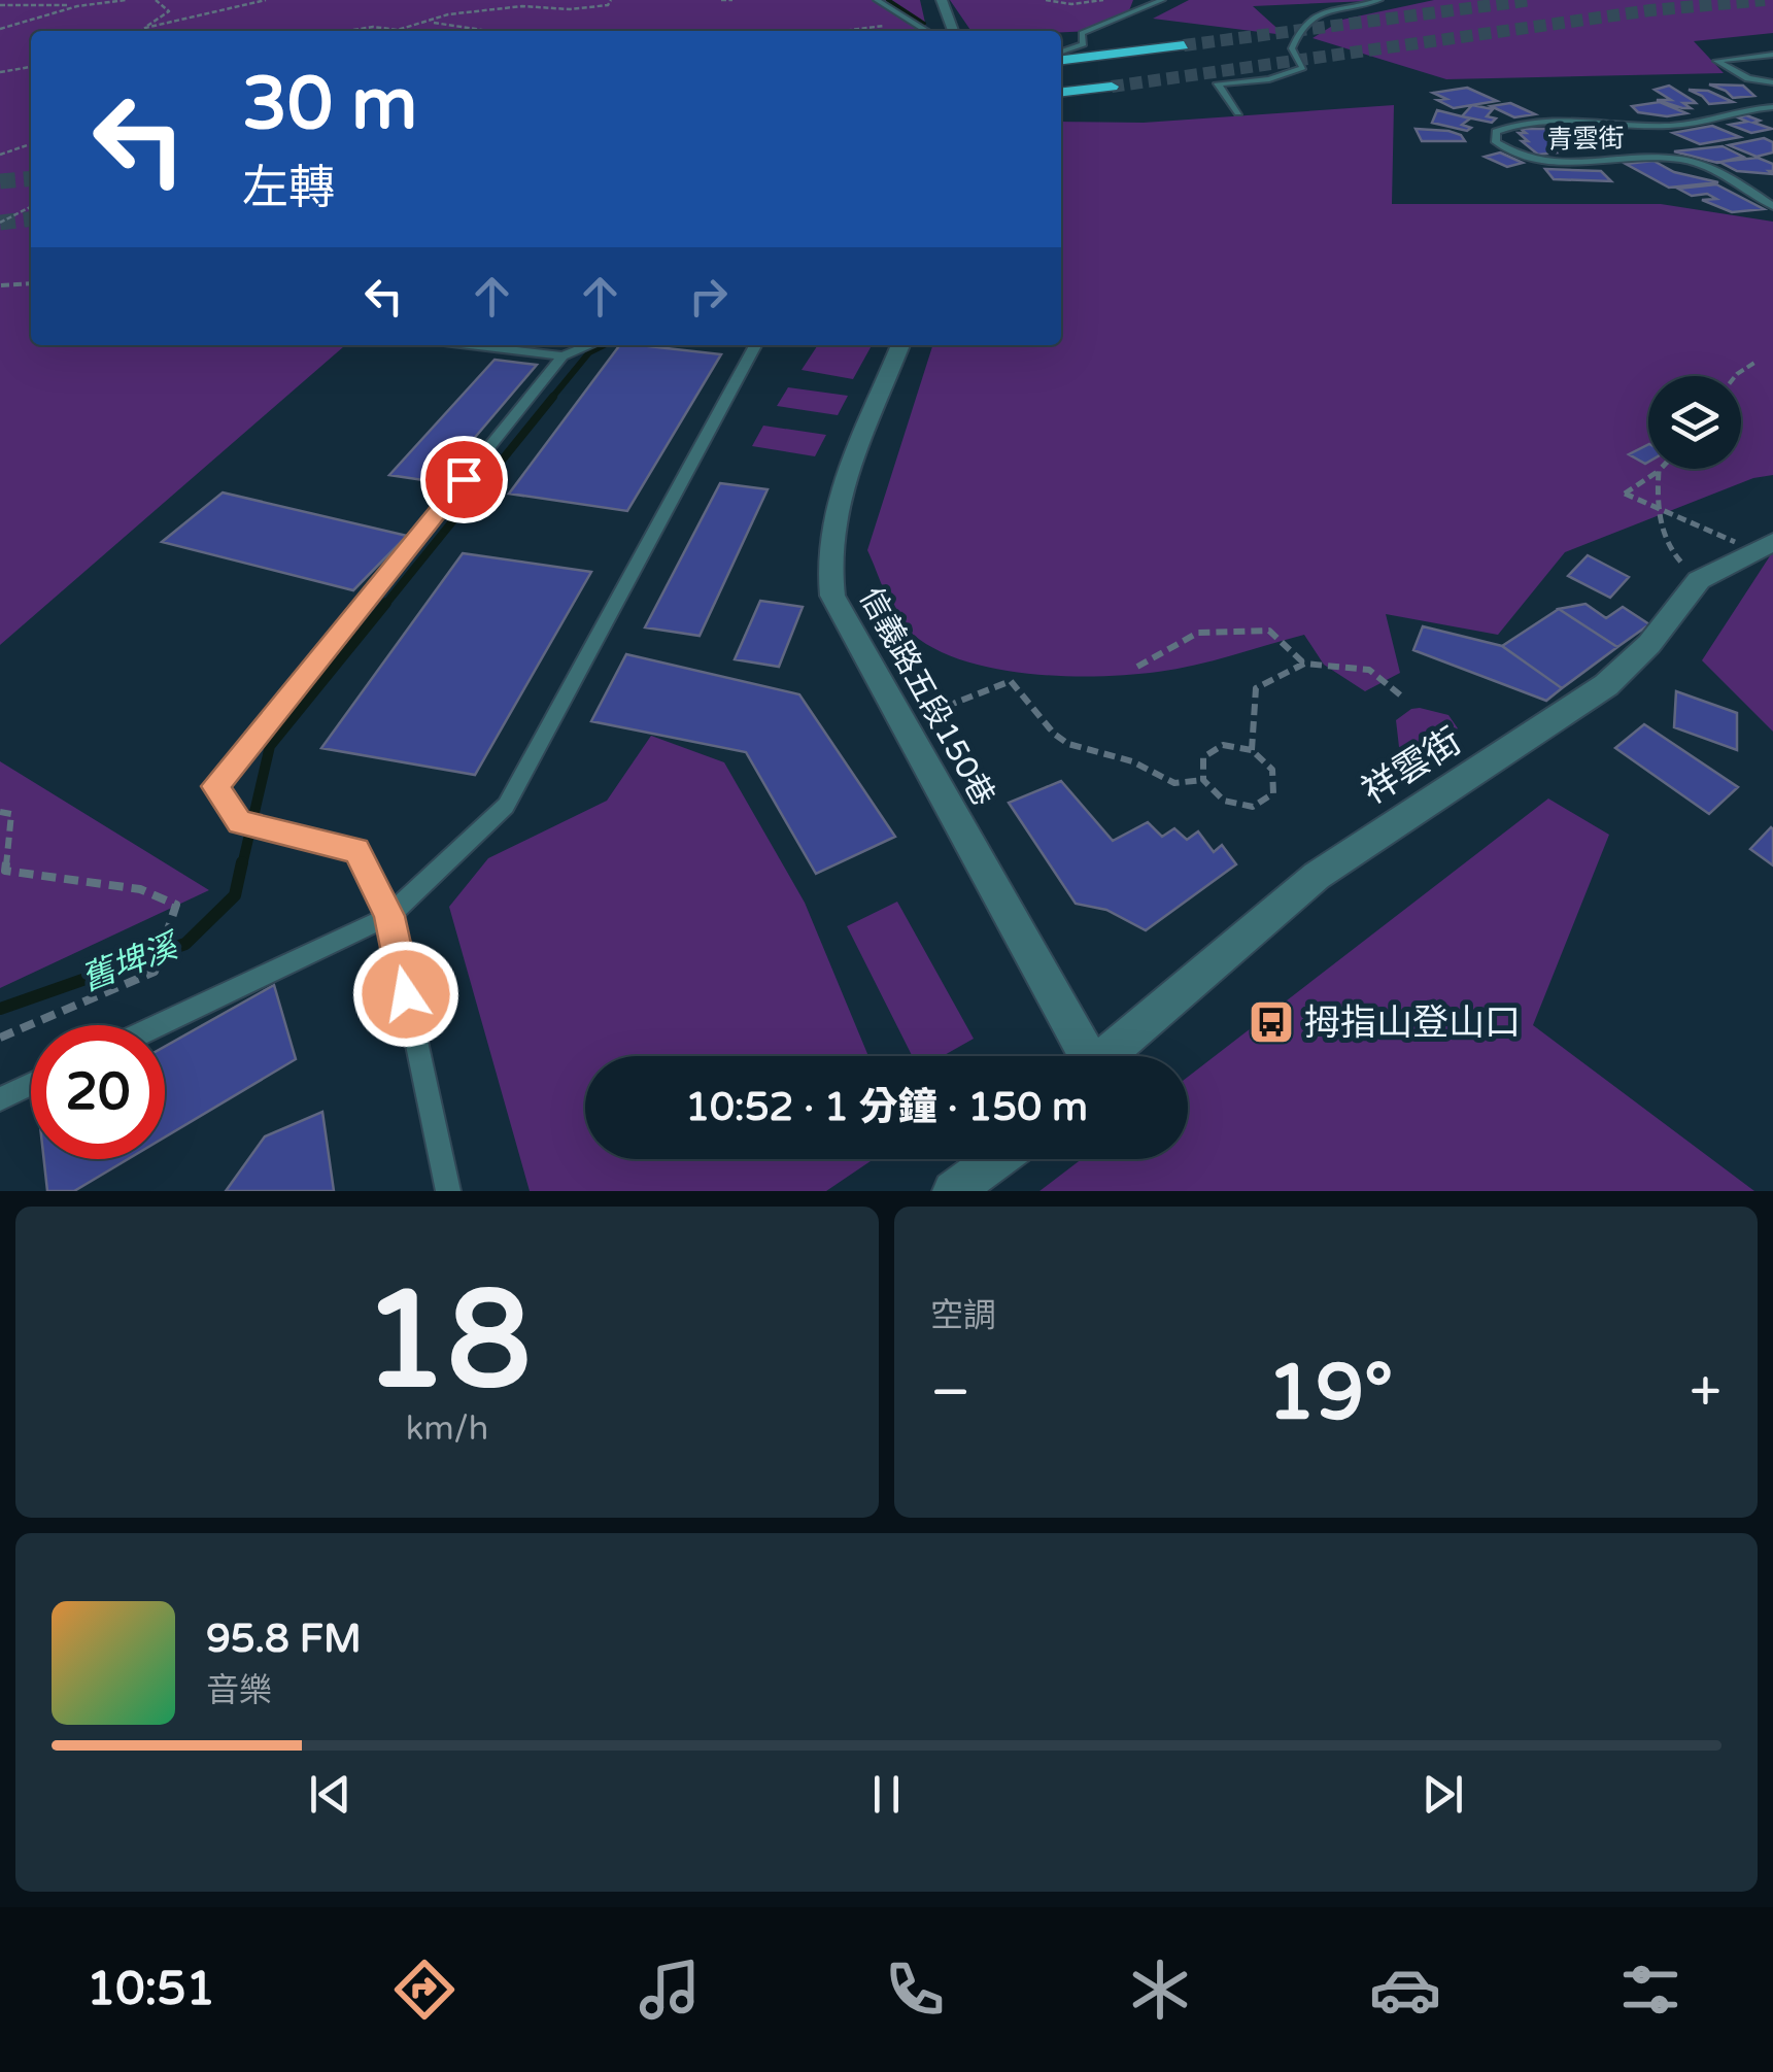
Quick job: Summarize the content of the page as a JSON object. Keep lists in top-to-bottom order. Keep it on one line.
{"streets":{"street":["信義路五段150巷","祥雲街"],"lane":["青雲街"]},"water":["舊埤溪"],"places":{"bus stop":["拇指山登山口"]},"page":{"turn":["30 m","左轉"],"limit":"20","trip":"10:52 · 1 分鐘 · 150 m","tile":[["18","km/h"],"空調"],"heat":["−","19°","+"],"song":["95.8 FM","音樂"],"tabs":"10:51"}}
